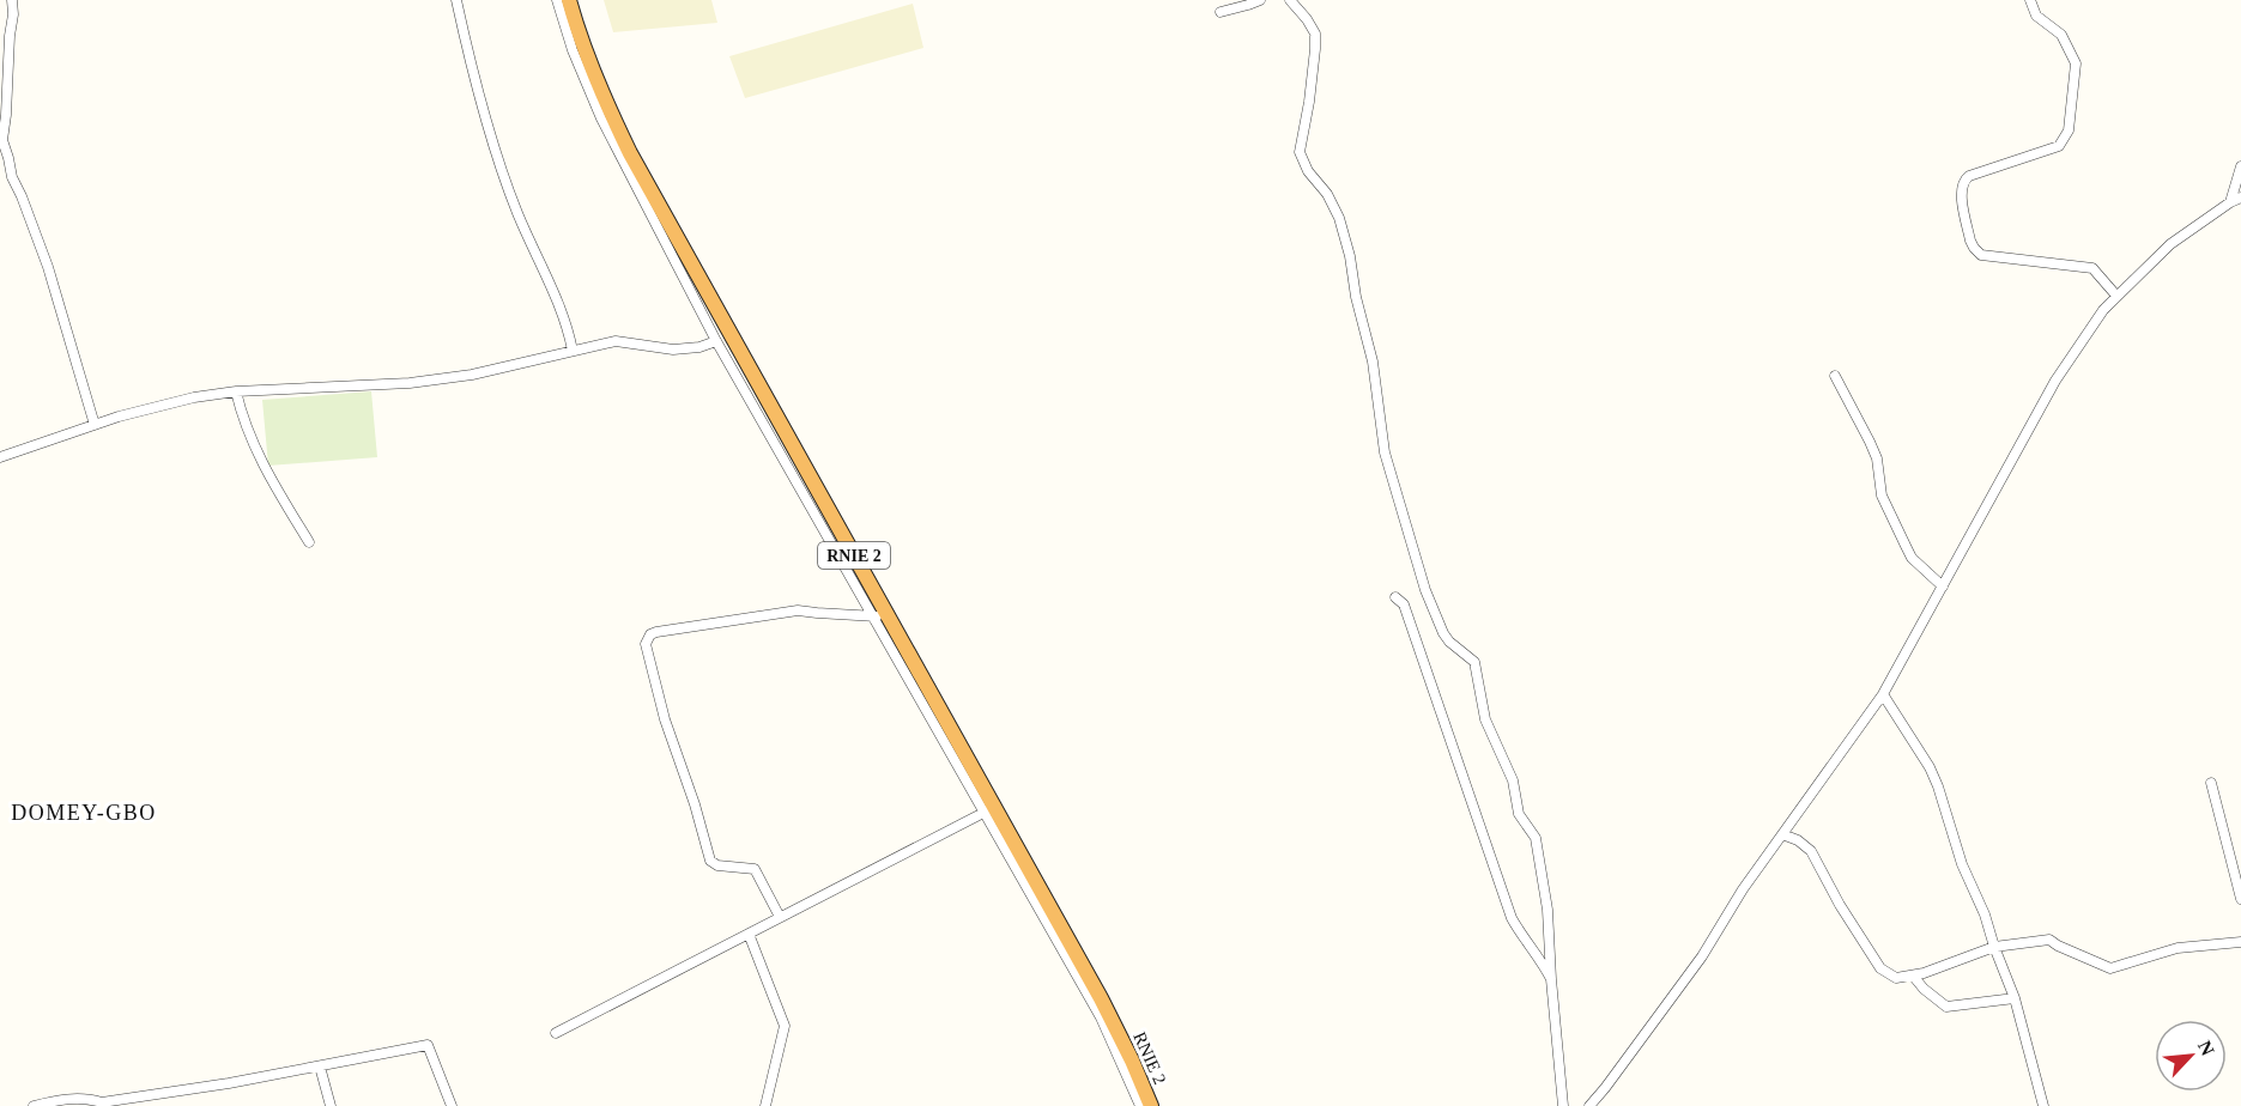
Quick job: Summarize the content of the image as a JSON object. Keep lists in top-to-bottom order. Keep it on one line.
{"streets":{"highway":["RNIE 2"]},"districts":["DOMEY-GBO"],"north":"top right"}
